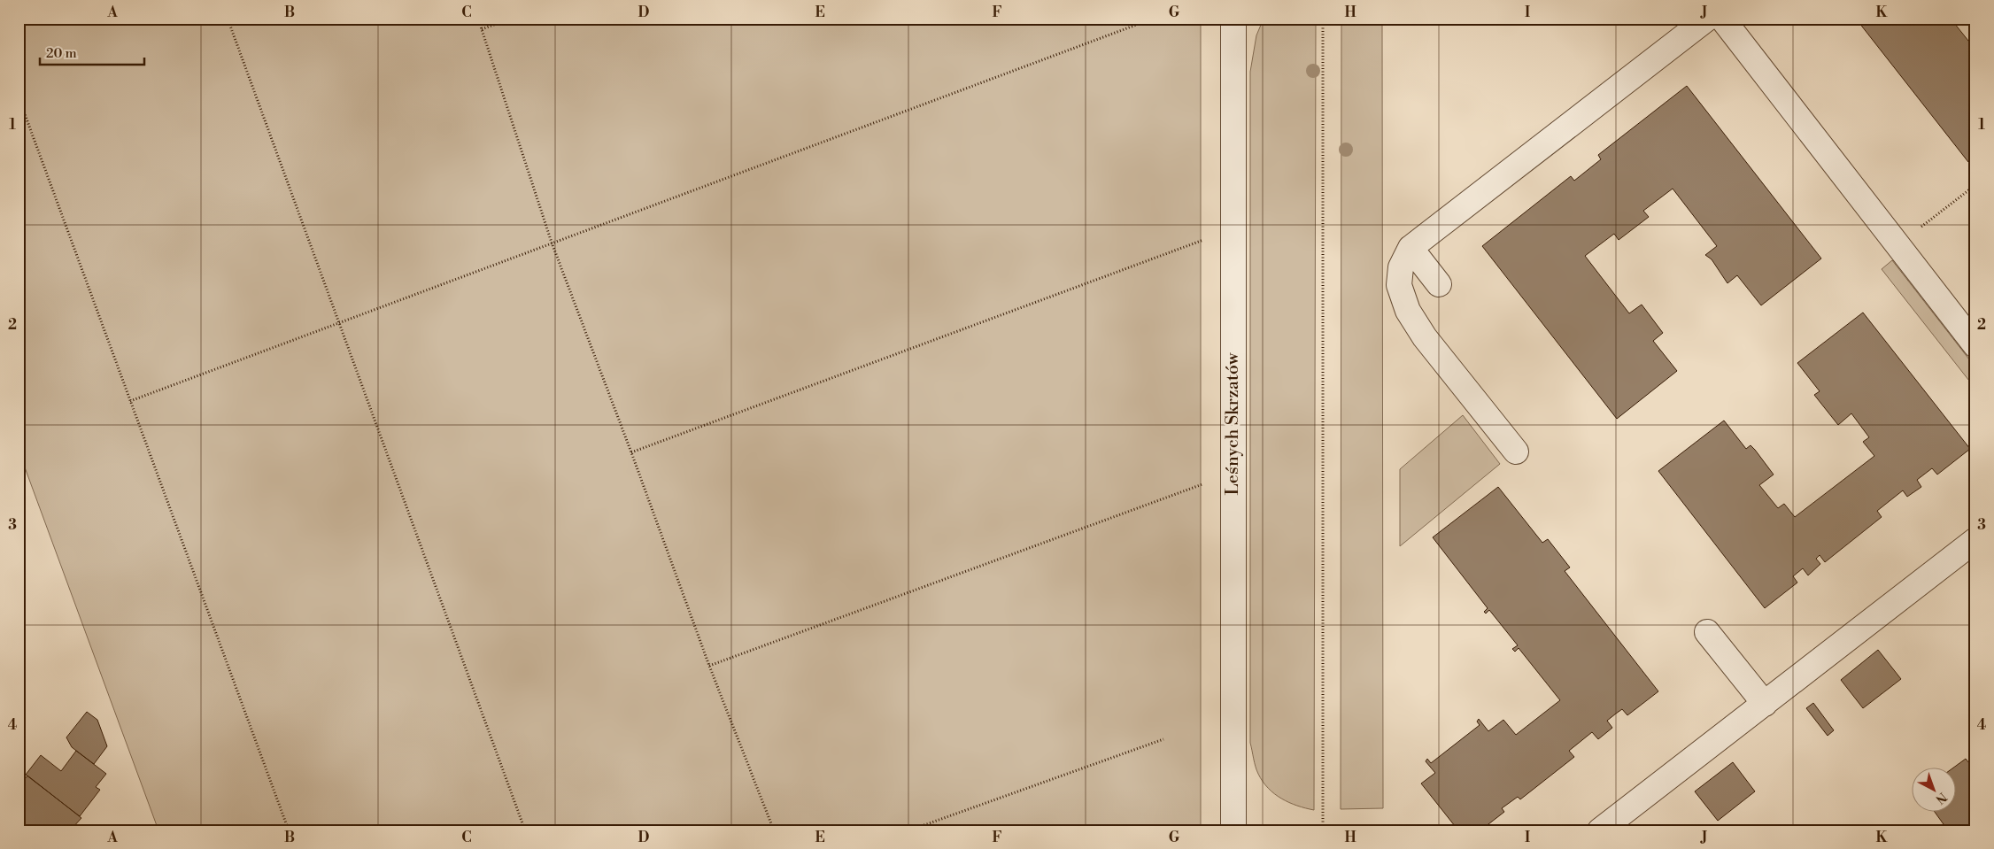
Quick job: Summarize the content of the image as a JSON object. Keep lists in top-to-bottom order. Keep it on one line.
{"streets":{"street":["Leśnych Skrzatów"]},"scale_bar":"20 m","north":"bottom right","grid":{"columns":["A","B","C","D","E","F","G","H","I","J","K"],"rows":["1","2","3","4"]}}
